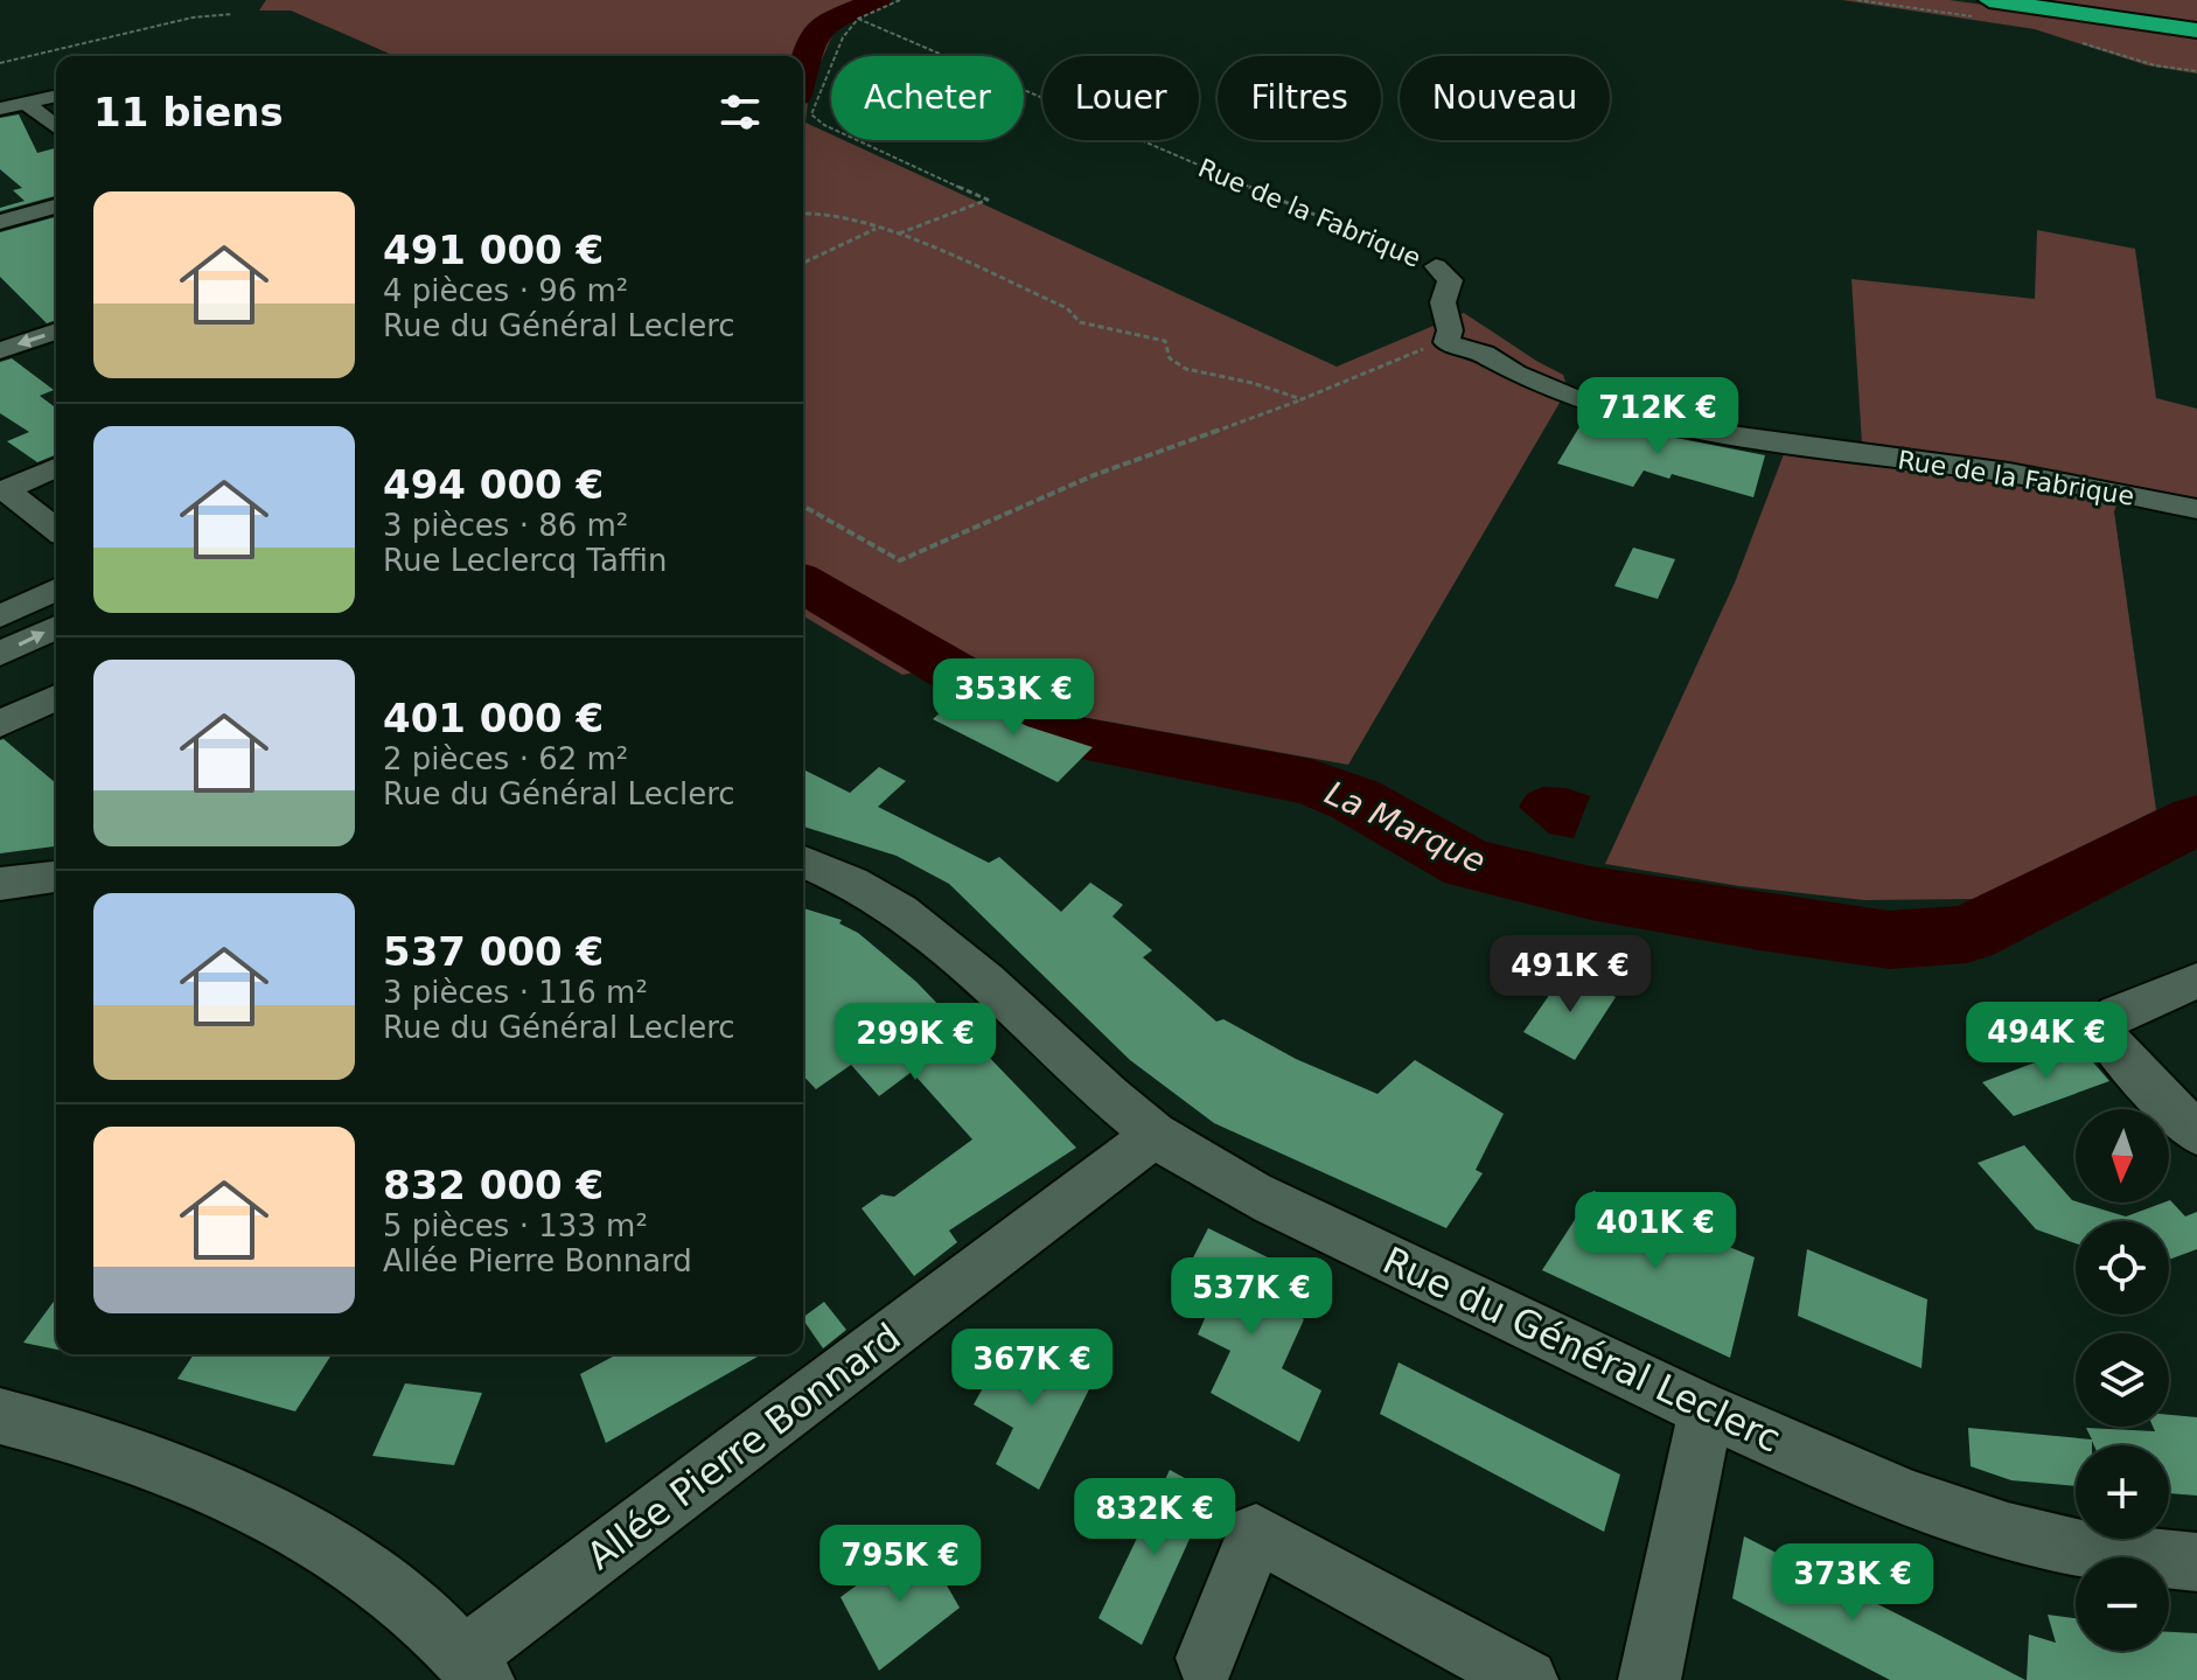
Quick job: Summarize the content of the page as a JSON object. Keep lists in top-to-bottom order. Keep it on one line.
{"streets":{"street":["Rue de la Fabrique","Rue du Général Leclerc","Allée Pierre Bonnard"]},"crossings":[["Rue du Général Leclerc","Allée Pierre Bonnard"]],"water":["La Marque"],"north":"bottom","page":{"chip":["Acheter","Louer","Filtres","Nouveau"],"heading":"11 biens","list":[{"name":"491 000 €","note":"4 pièces · 96 m² · Rue du Général Leclerc"},{"name":"494 000 €","note":"3 pièces · 86 m² · Rue Leclercq Taffin"},{"name":"401 000 €","note":"2 pièces · 62 m² · Rue du Général Leclerc"},{"name":"537 000 €","note":"3 pièces · 116 m² · Rue du Général Leclerc"},{"name":"832 000 €","note":"5 pièces · 133 m² · Allée Pierre Bonnard"}],"price":["712K €","353K €","491K €","494K €","299K €","401K €","537K €","367K €","832K €","795K €","373K €"],"map_buttons":["+","−"]}}
